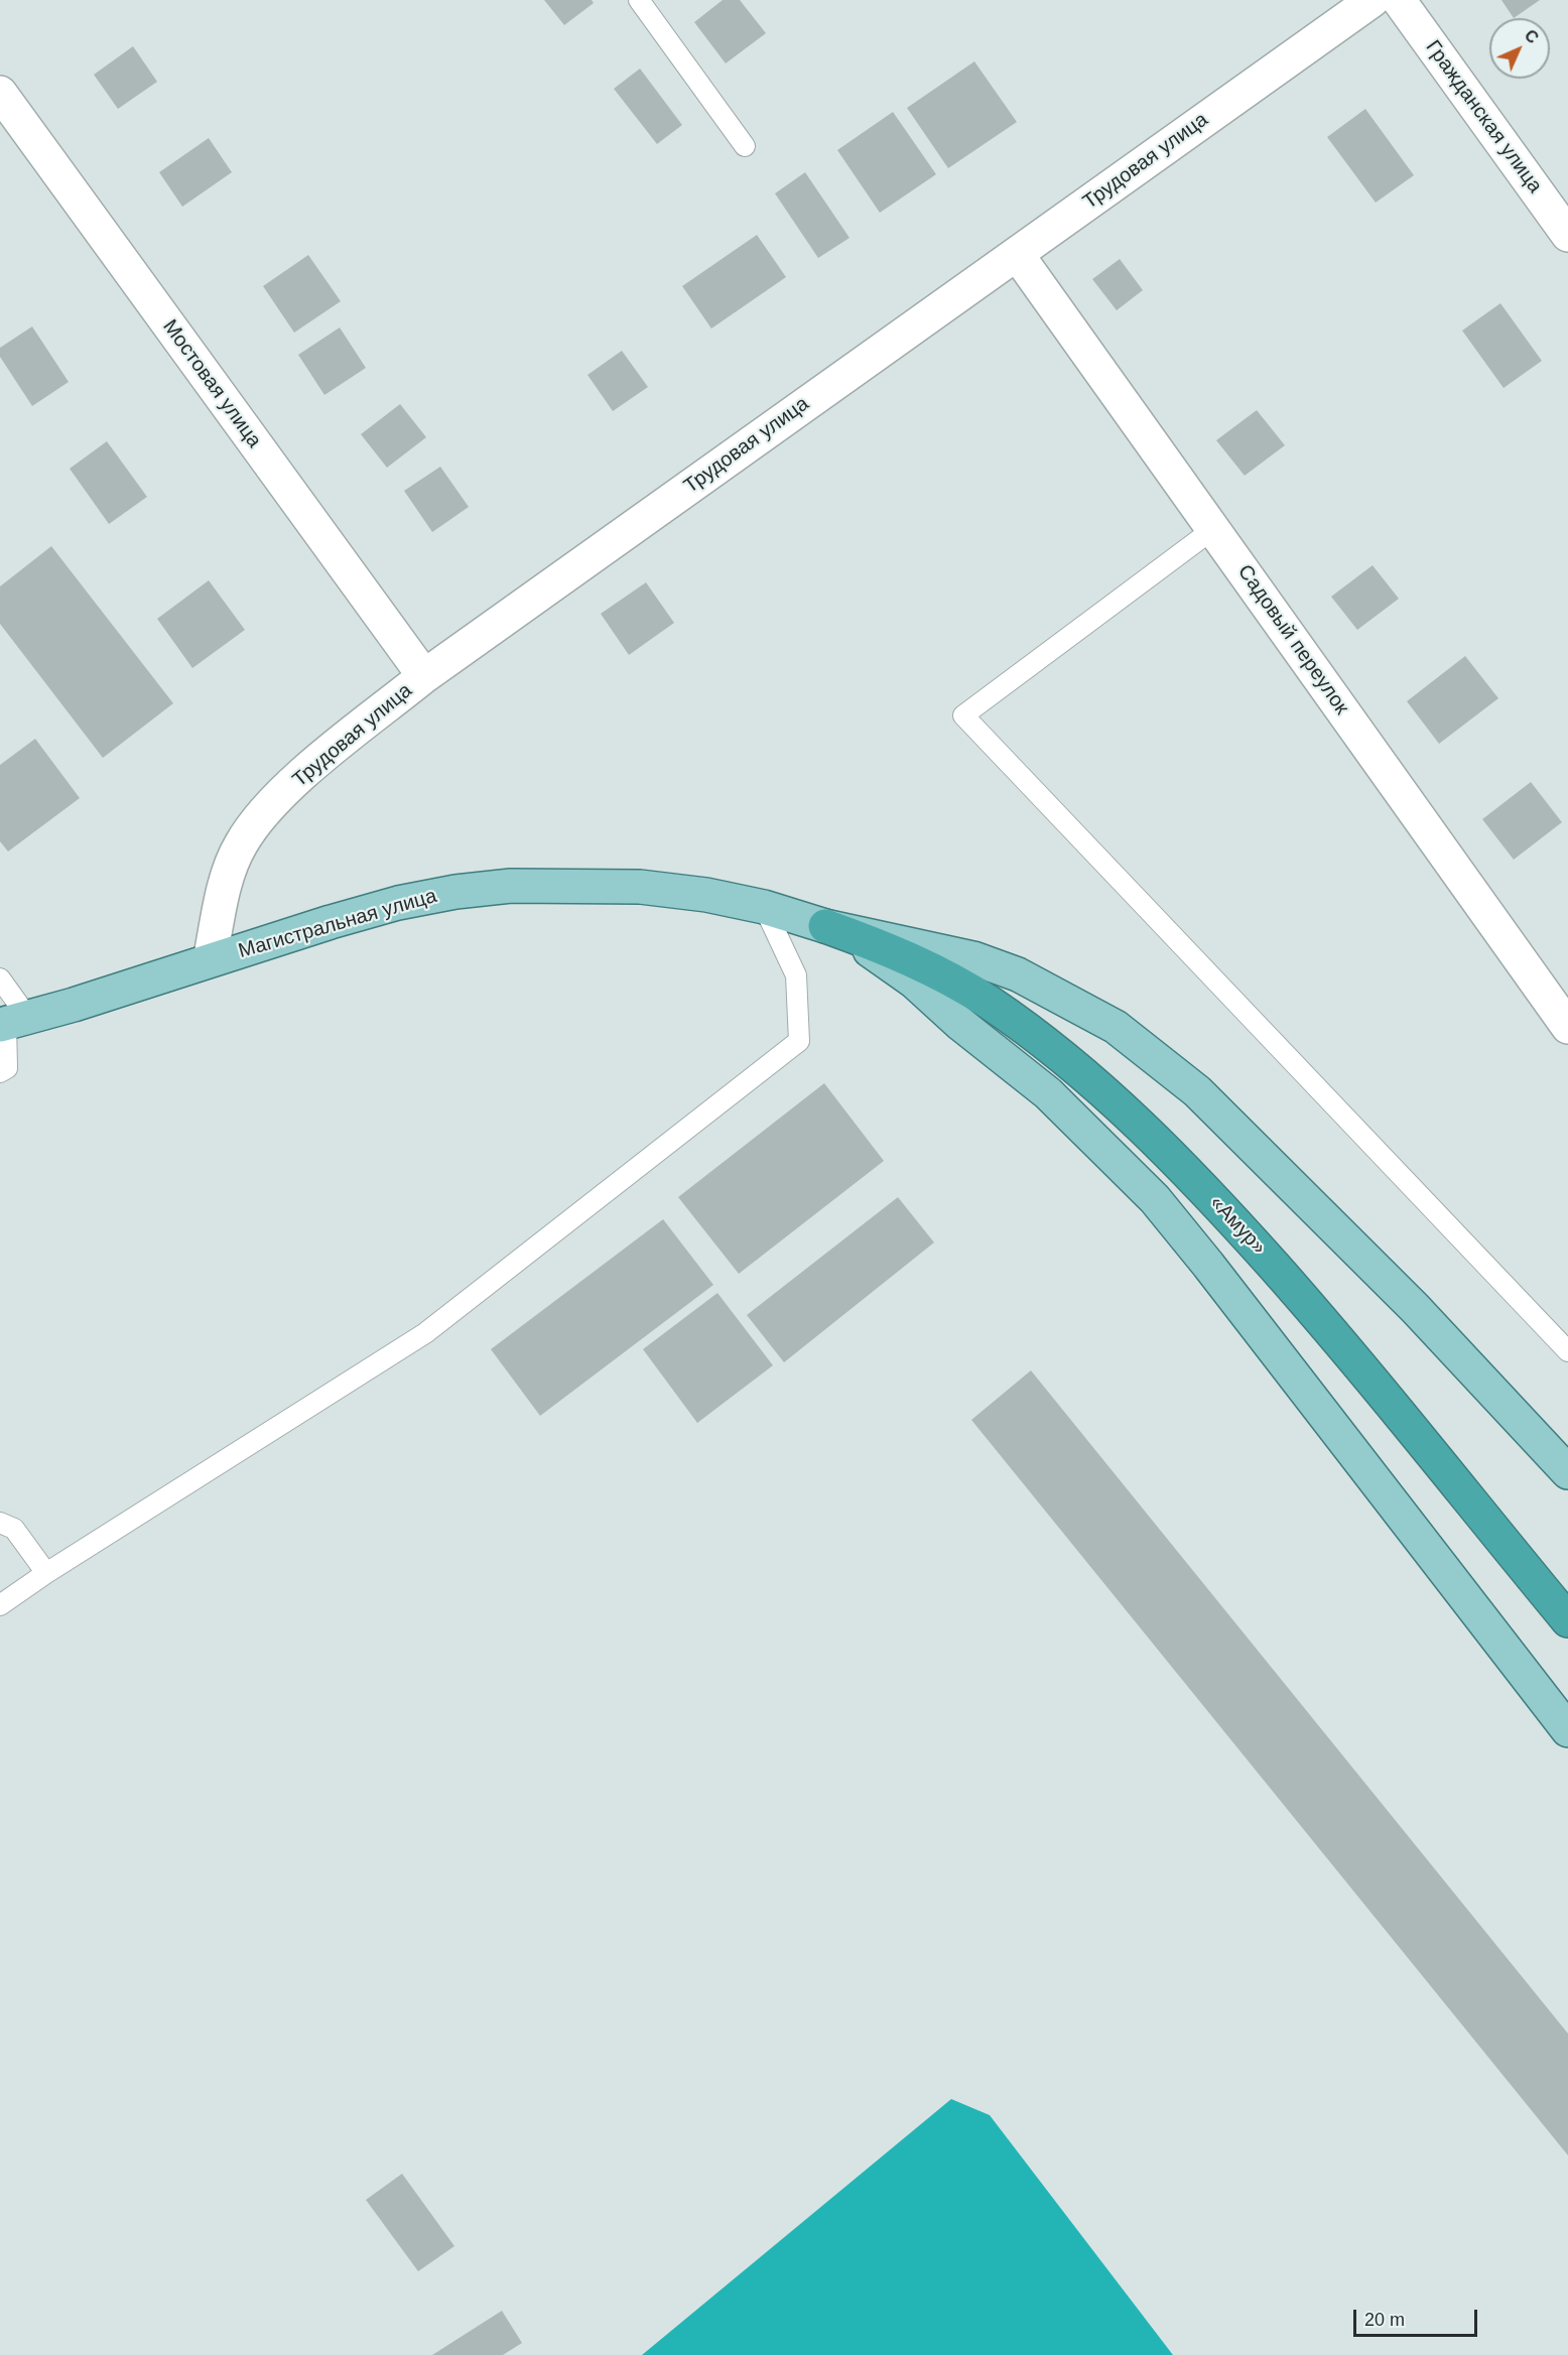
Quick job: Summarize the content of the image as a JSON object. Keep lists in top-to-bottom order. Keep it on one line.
{"streets":{"highway":["«Амур»"],"main road":["Магистральная улица"],"street":["Гражданская улица","Трудовая улица","Мостовая улица","Садовый переулок"]},"crossings":[["Трудовая улица","Мостовая улица"],["Трудовая улица","Садовый переулок"],["Трудовая улица","Магистральная улица"],["Магистральная улица","«Амур»"]],"scale_bar":"20 m","north":"top right"}
